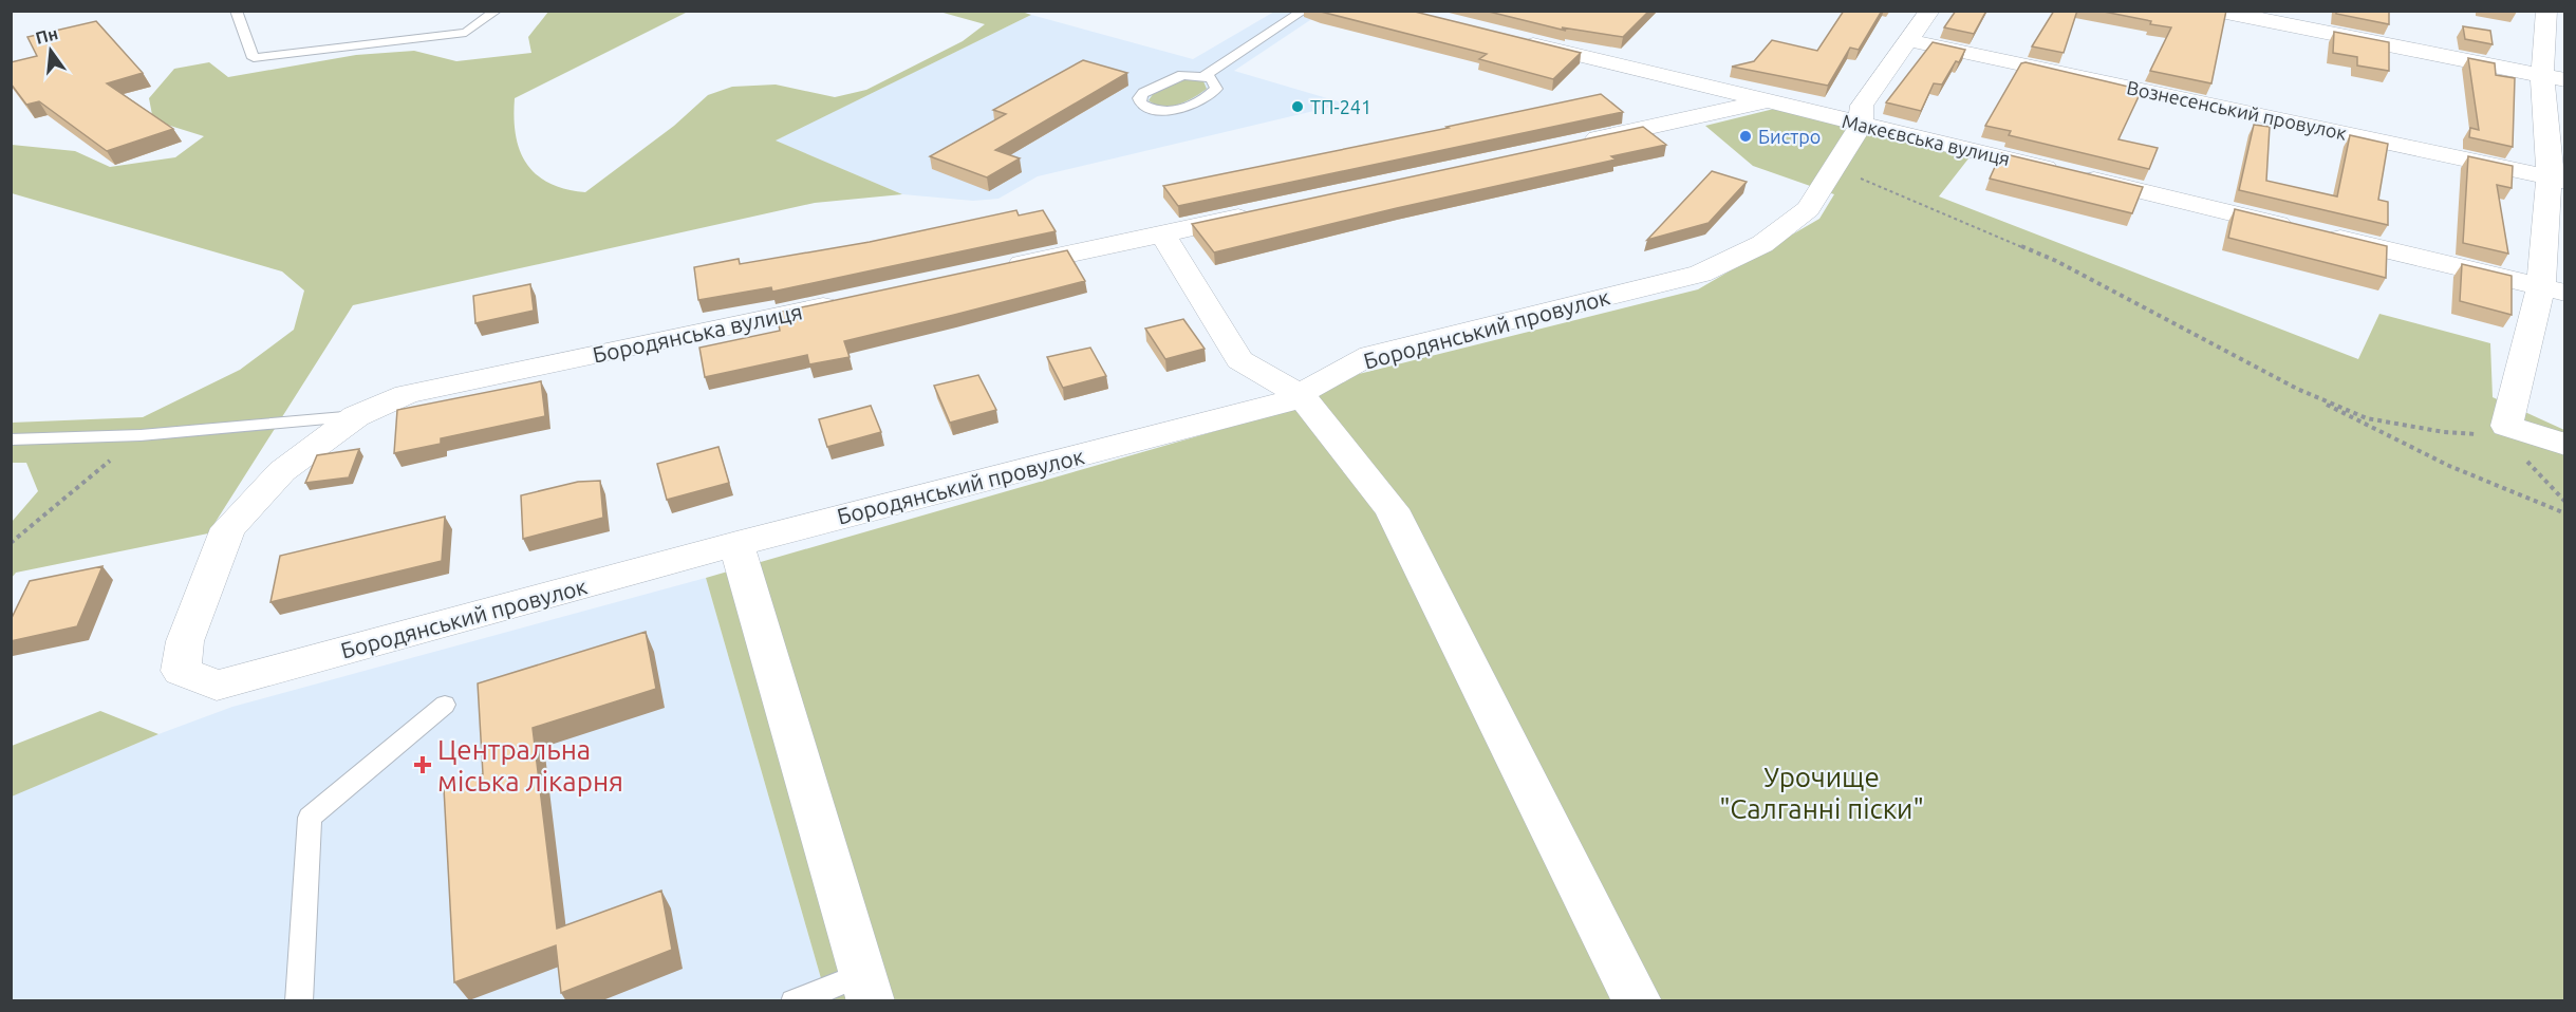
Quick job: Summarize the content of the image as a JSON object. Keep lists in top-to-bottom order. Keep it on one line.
{"streets":{"street":["Вознесенський провулок","Макеєвська вулиця","Бородянський провулок","Бородянська вулиця"]},"crossings":[["Вознесенський провулок","Бородянський провулок"],["Макеєвська вулиця","Бородянський провулок"],["Бородянський провулок","Бородянська вулиця"]],"parks":["Урочище \"Салганні піски\""],"places":{"other":["ТП-241","Бистро"],"health":["Центральна міська лікарня"]},"north":"top"}
